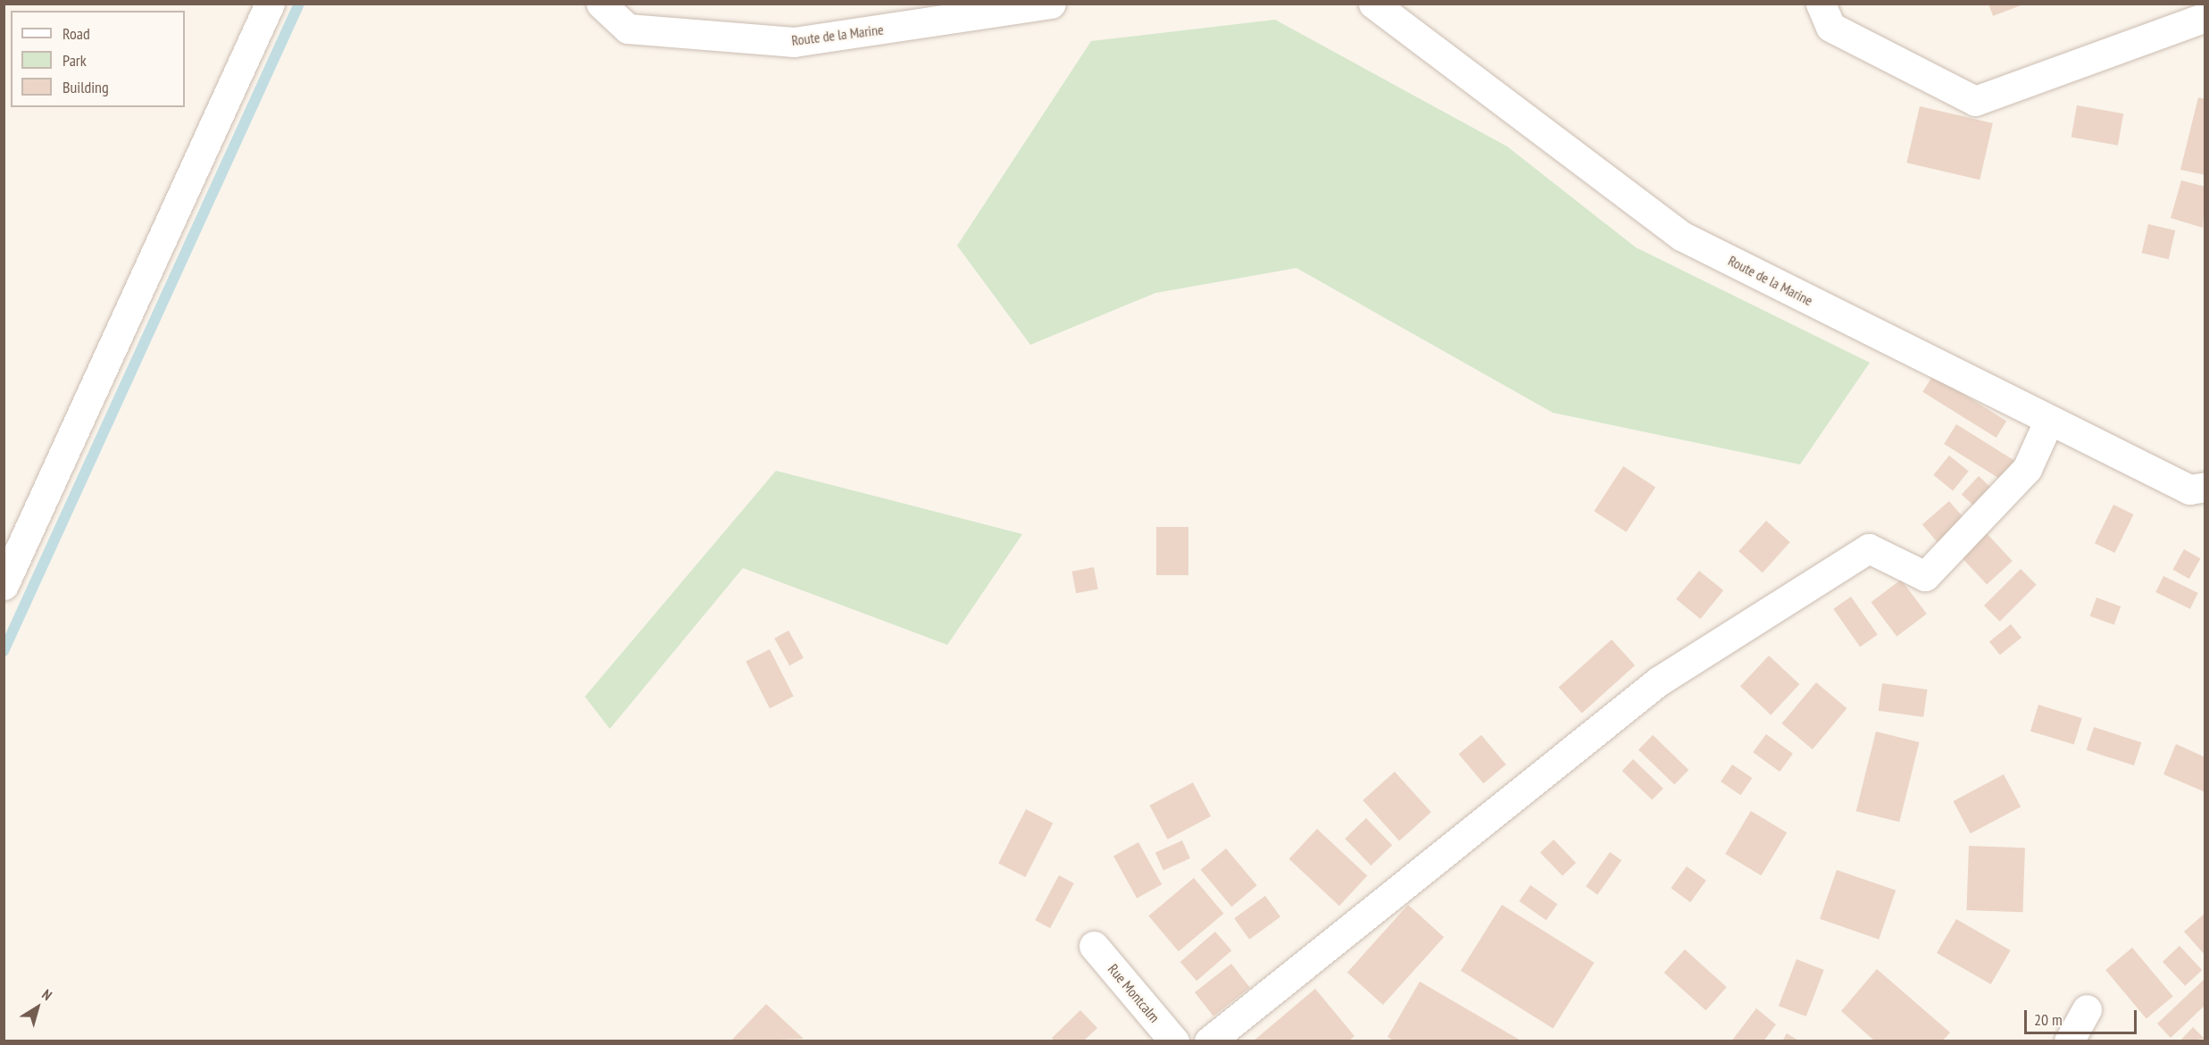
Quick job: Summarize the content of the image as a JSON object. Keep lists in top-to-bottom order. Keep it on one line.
{"streets":{"street":["Route de la Marine","Rue Montcalm"]},"legend":["Road","Park","Building"],"scale_bar":"20 m","north":"top right"}
